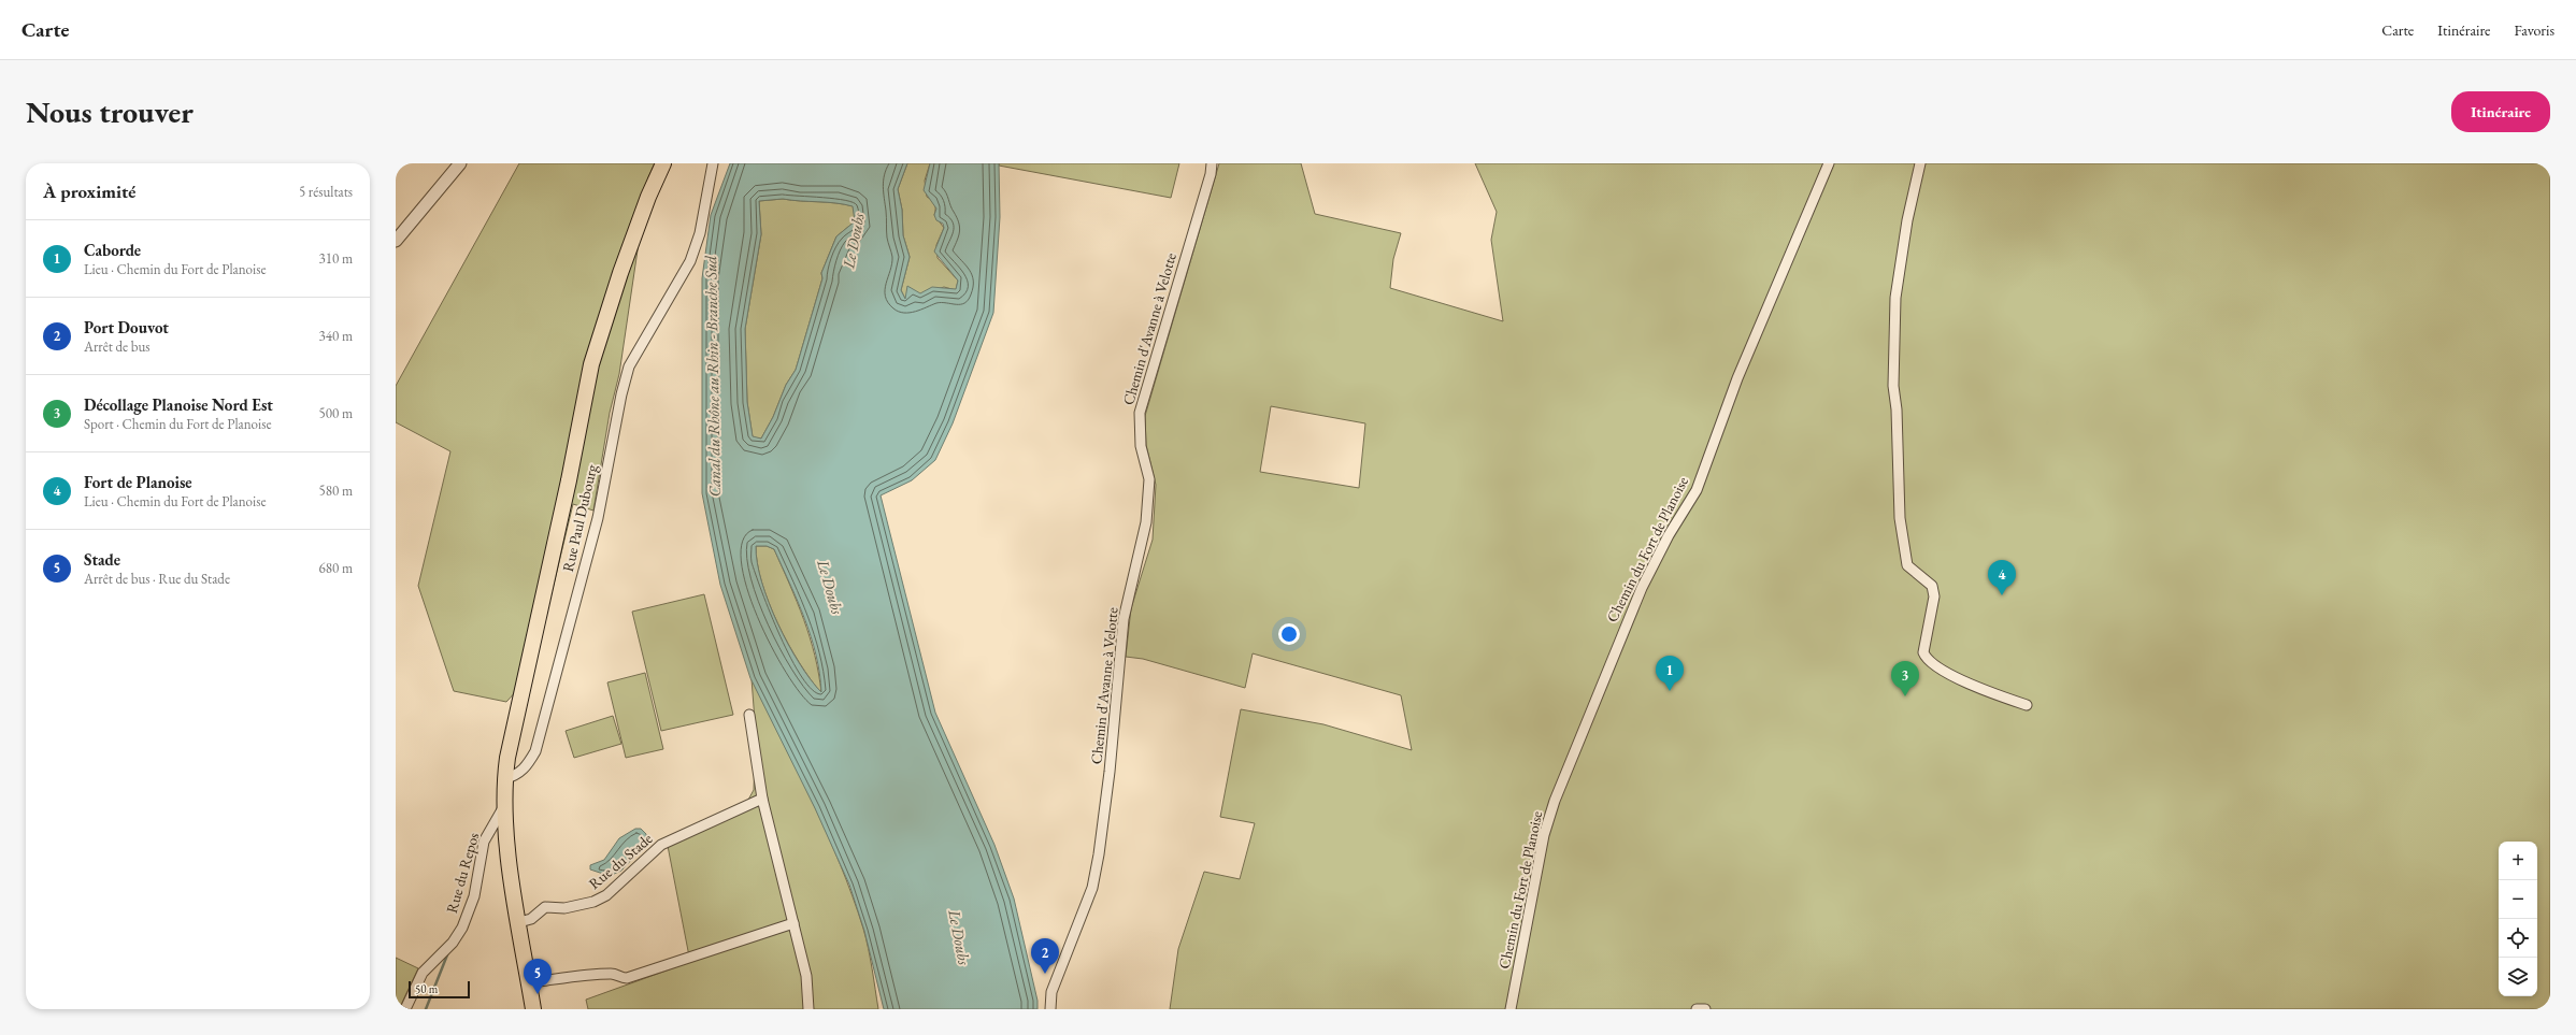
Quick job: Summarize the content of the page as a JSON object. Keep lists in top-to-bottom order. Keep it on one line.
{"streets":{"street":["Chemin d'Avanne à Velotte","Rue Paul Dubourg","Chemin du Fort de Planoise","Rue du Stade","Rue du Repos"]},"water":["Le Doubs","Canal du Rhône au Rhin - Branche Sud"],"scale_bar":"50 m","page":{"header":"Carte","nav":["Carte","Itinéraire","Favoris"],"buttons":"Itinéraire","title":"Nous trouver","heading":["À proximité","5 résultats"],"list":[{"mark":"1","name":"Caborde","note":"Lieu · Chemin du Fort de Planoise","value":"310 m"},{"mark":"2","name":"Port Douvot","note":"Arrêt de bus","value":"340 m"},{"mark":"3","name":"Décollage Planoise Nord Est","note":"Sport · Chemin du Fort de Planoise","value":"500 m"},{"mark":"4","name":"Fort de Planoise","note":"Lieu · Chemin du Fort de Planoise","value":"580 m"},{"mark":"5","name":"Stade","note":"Arrêt de bus · Rue du Stade","value":"680 m"}],"pins":["4","1","3","2","5"],"map_buttons":["+","−"],"scale":"50 m"}}
